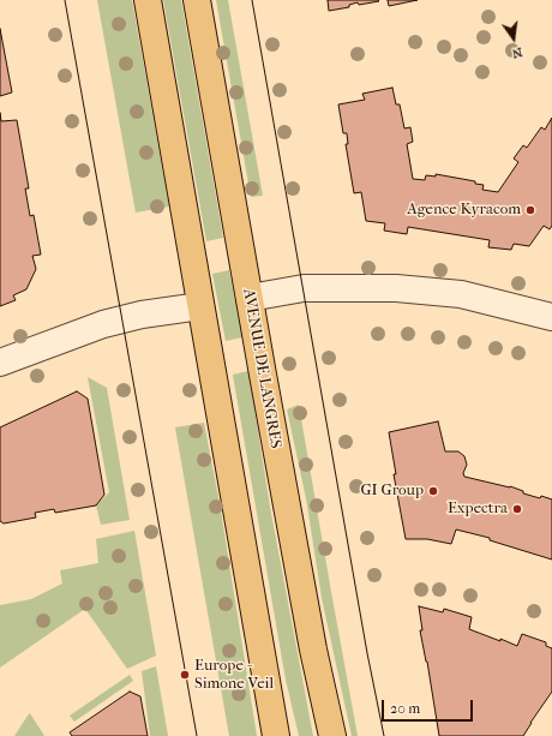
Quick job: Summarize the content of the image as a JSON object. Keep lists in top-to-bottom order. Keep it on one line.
{"streets":{"main road":["AVENUE DE LANGRES"]},"places":["Agence Kyracom","GI Group","Expectra","Europe - Simone Veil"],"scale_bar":"20 m","north":"bottom"}
